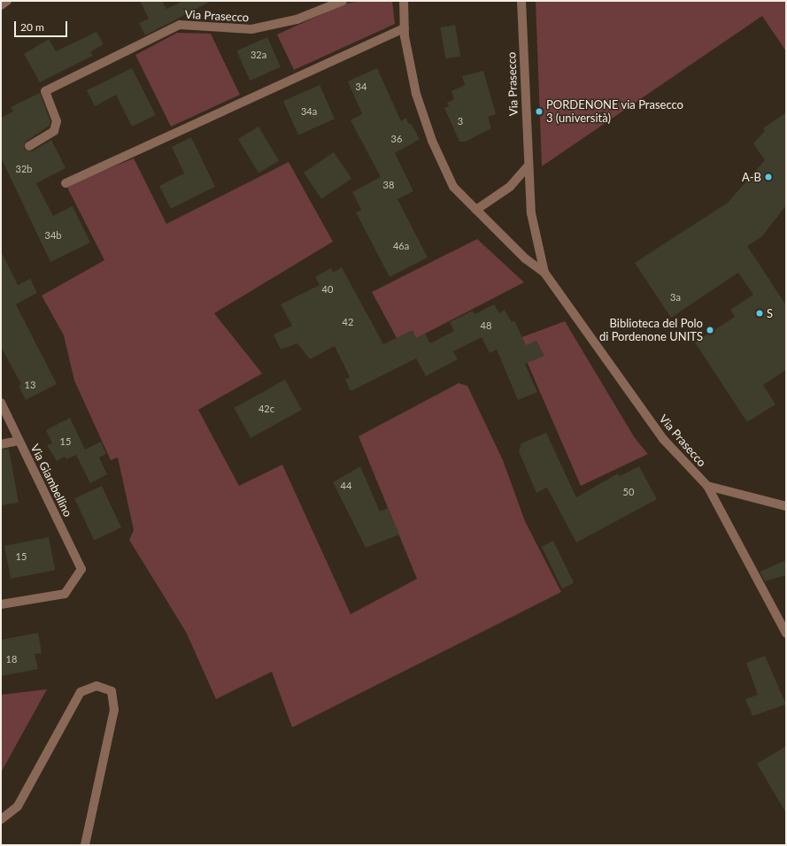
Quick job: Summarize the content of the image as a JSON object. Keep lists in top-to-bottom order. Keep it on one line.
{"streets":{"street":["Via Prasecco","Via Giambellino"]},"places":["PORDENONE via Prasecco 3 (università)","A-B","S","Biblioteca del Polo di Pordenone UNITS"],"house_numbers":["32a","34","34a","3","36","32b","38","34b","46a","40","3a","42","48","13","42c","15","44","50","15","18"],"scale_bar":"20 m"}
